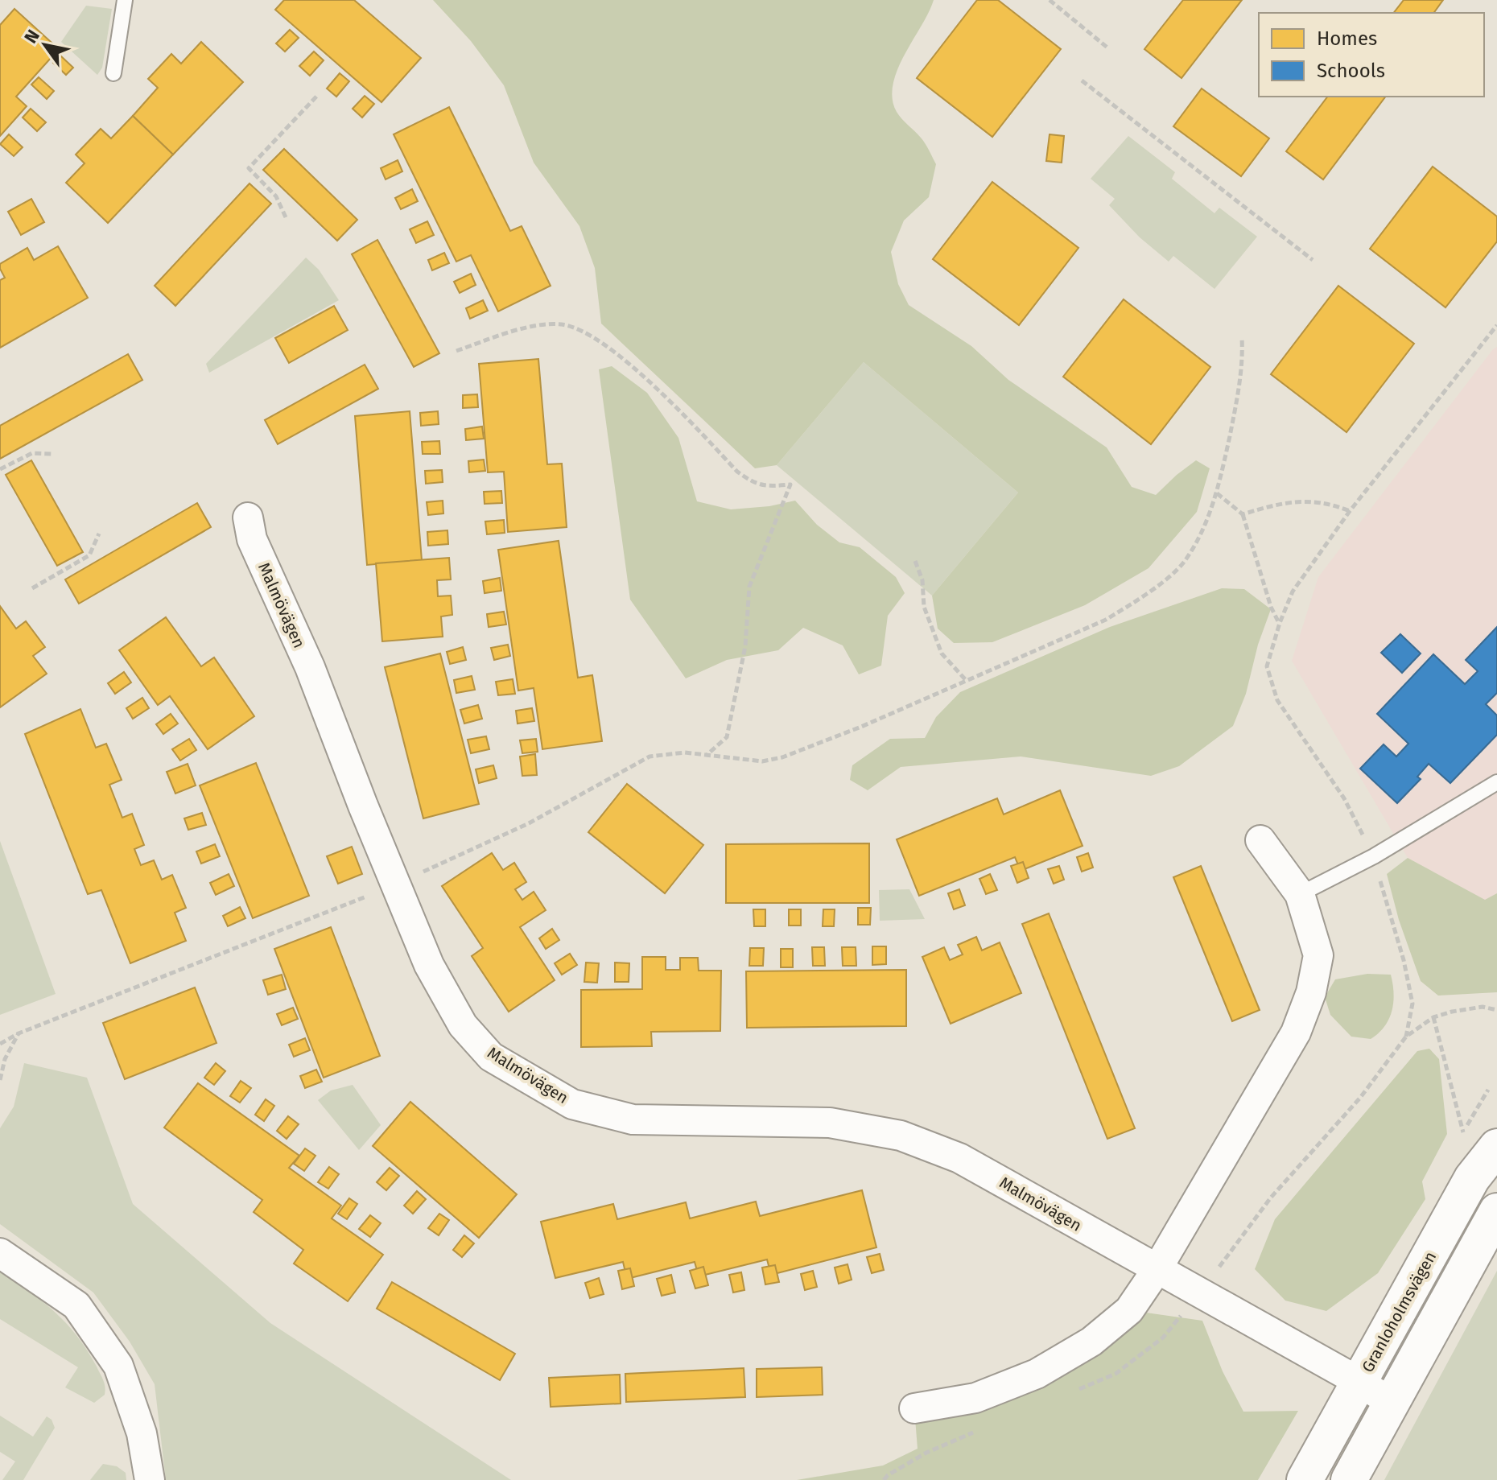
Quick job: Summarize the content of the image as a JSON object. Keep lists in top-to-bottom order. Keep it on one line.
{"streets":{"street":["Malmövägen","Granloholmsvägen"]},"crossings":[["Malmövägen","Granloholmsvägen"]],"legend":["Homes","Schools"],"north":"top left"}
